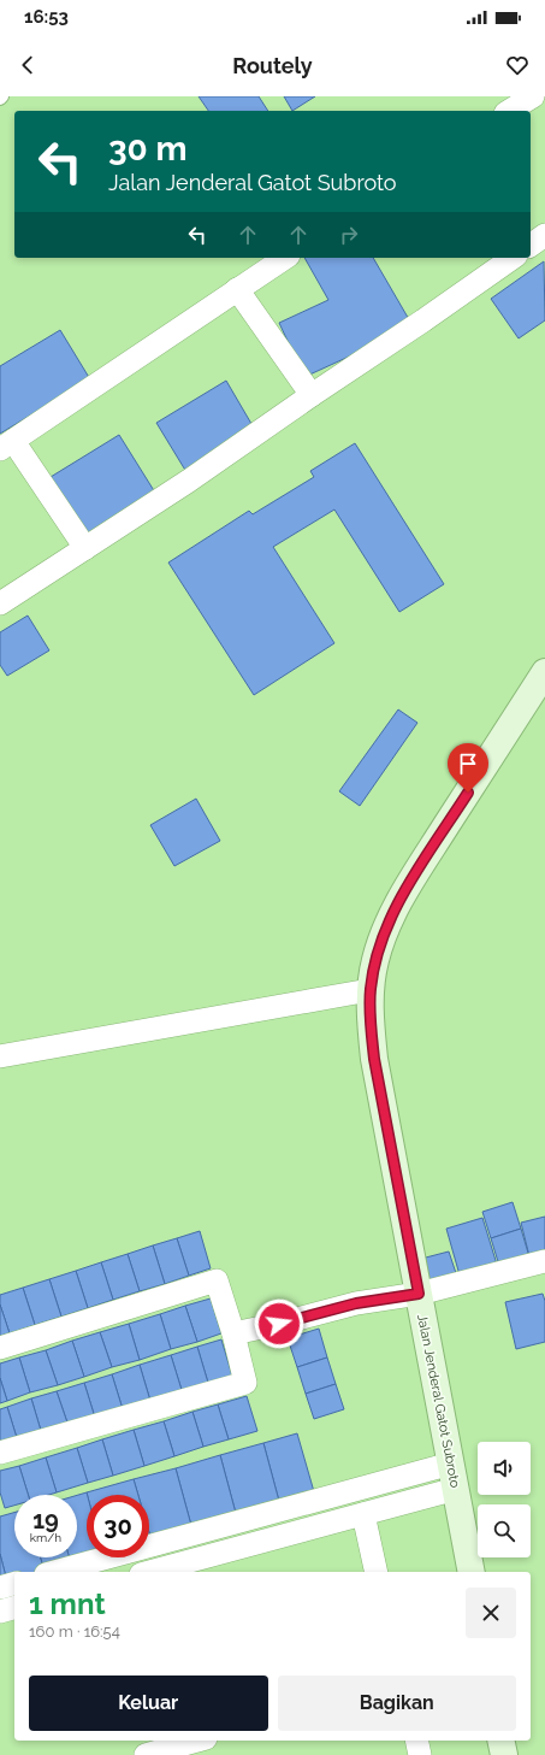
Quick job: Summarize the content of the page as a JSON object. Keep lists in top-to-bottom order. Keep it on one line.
{"streets":{"main road":["Jalan Jenderal Gatot Subroto"]},"page":{"status":"16:53","header":"Routely","turn":["30 m","Jalan Jenderal Gatot Subroto"],"speed":"19 km/h","limit":"30","heading":["1 mnt","160 m · 16:54"],"buttons":["Keluar","Bagikan"]}}
